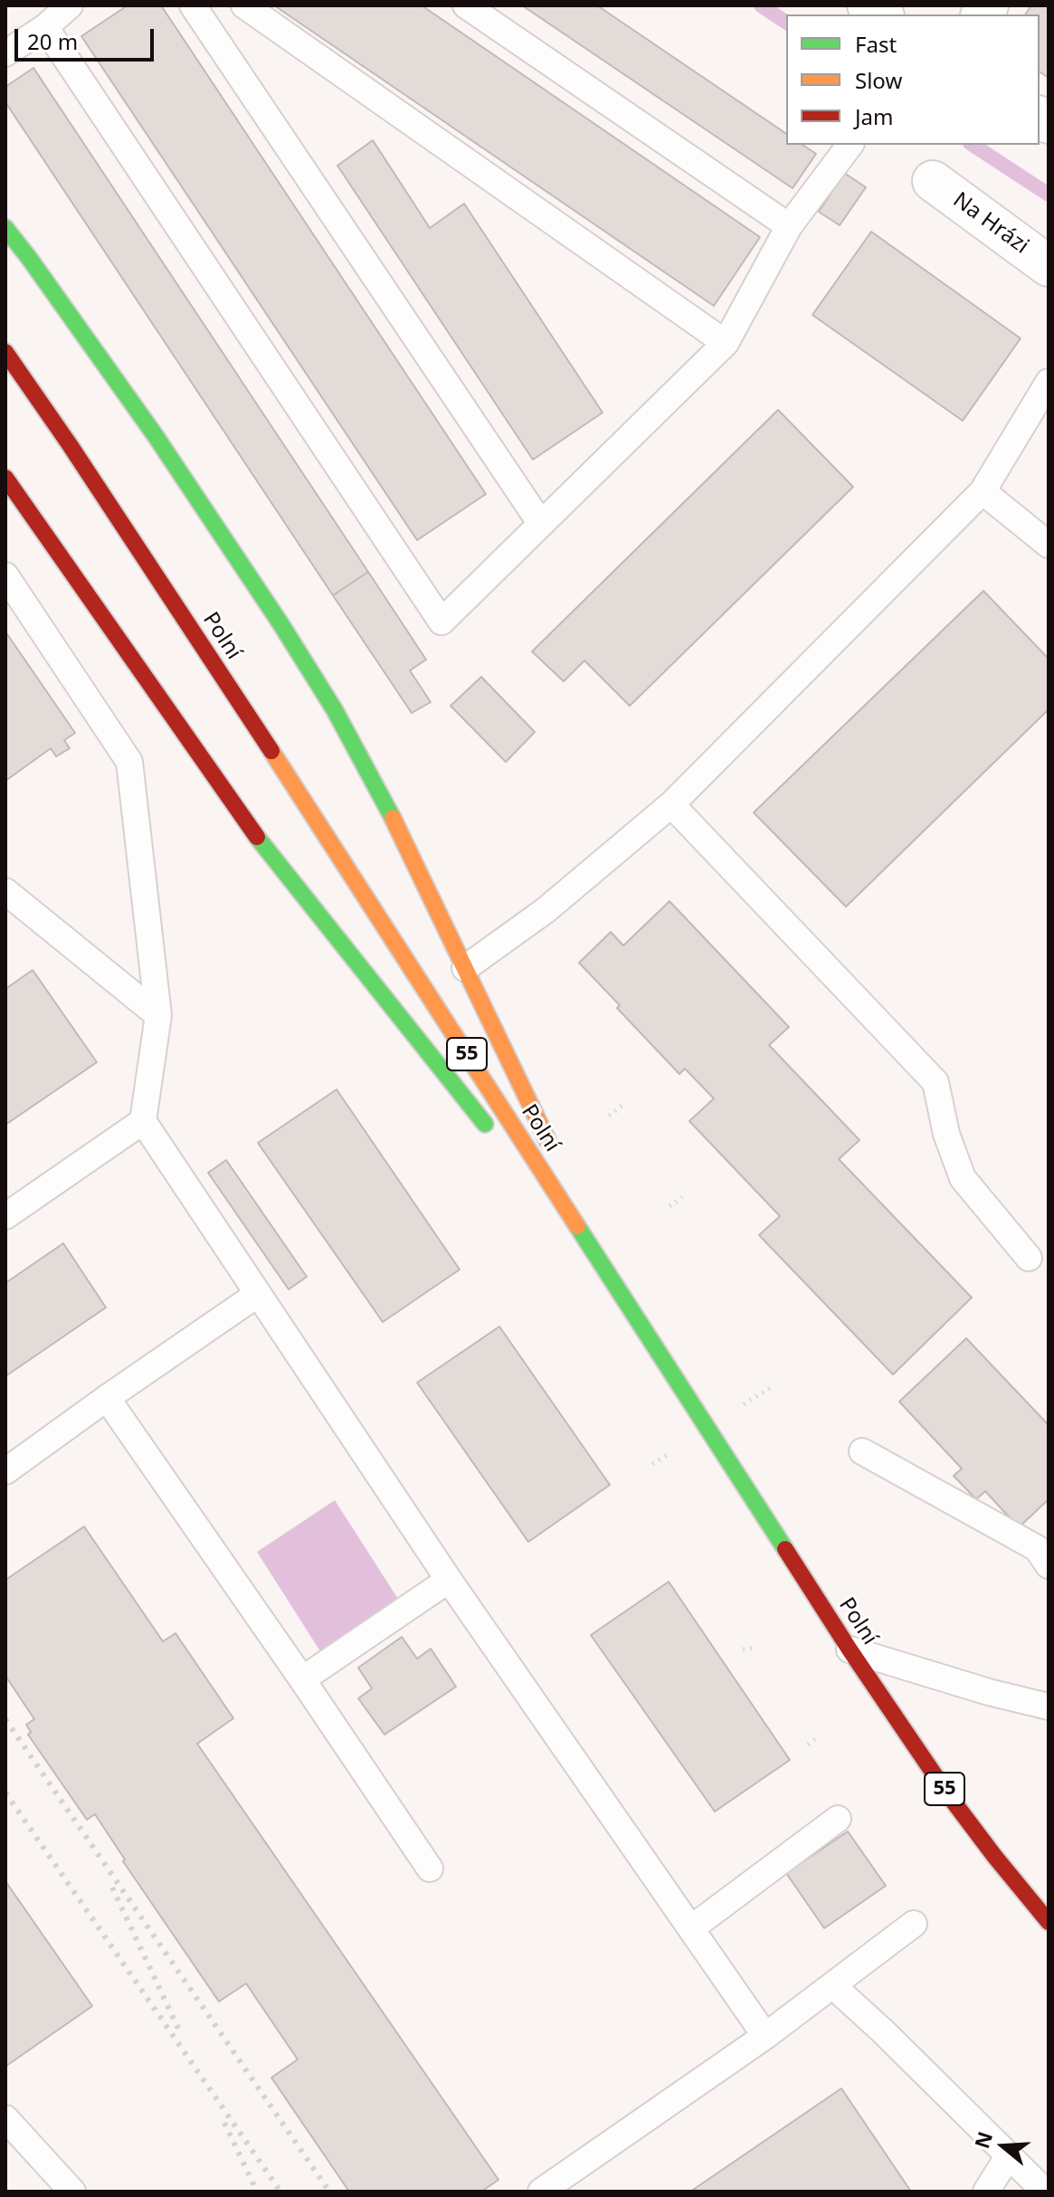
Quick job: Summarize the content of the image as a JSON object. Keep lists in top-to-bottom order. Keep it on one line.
{"streets":{"main road":["Polní","55"],"street":["Na Hrázi"]},"legend":["Fast","Slow","Jam"],"scale_bar":"20 m","north":"left"}
